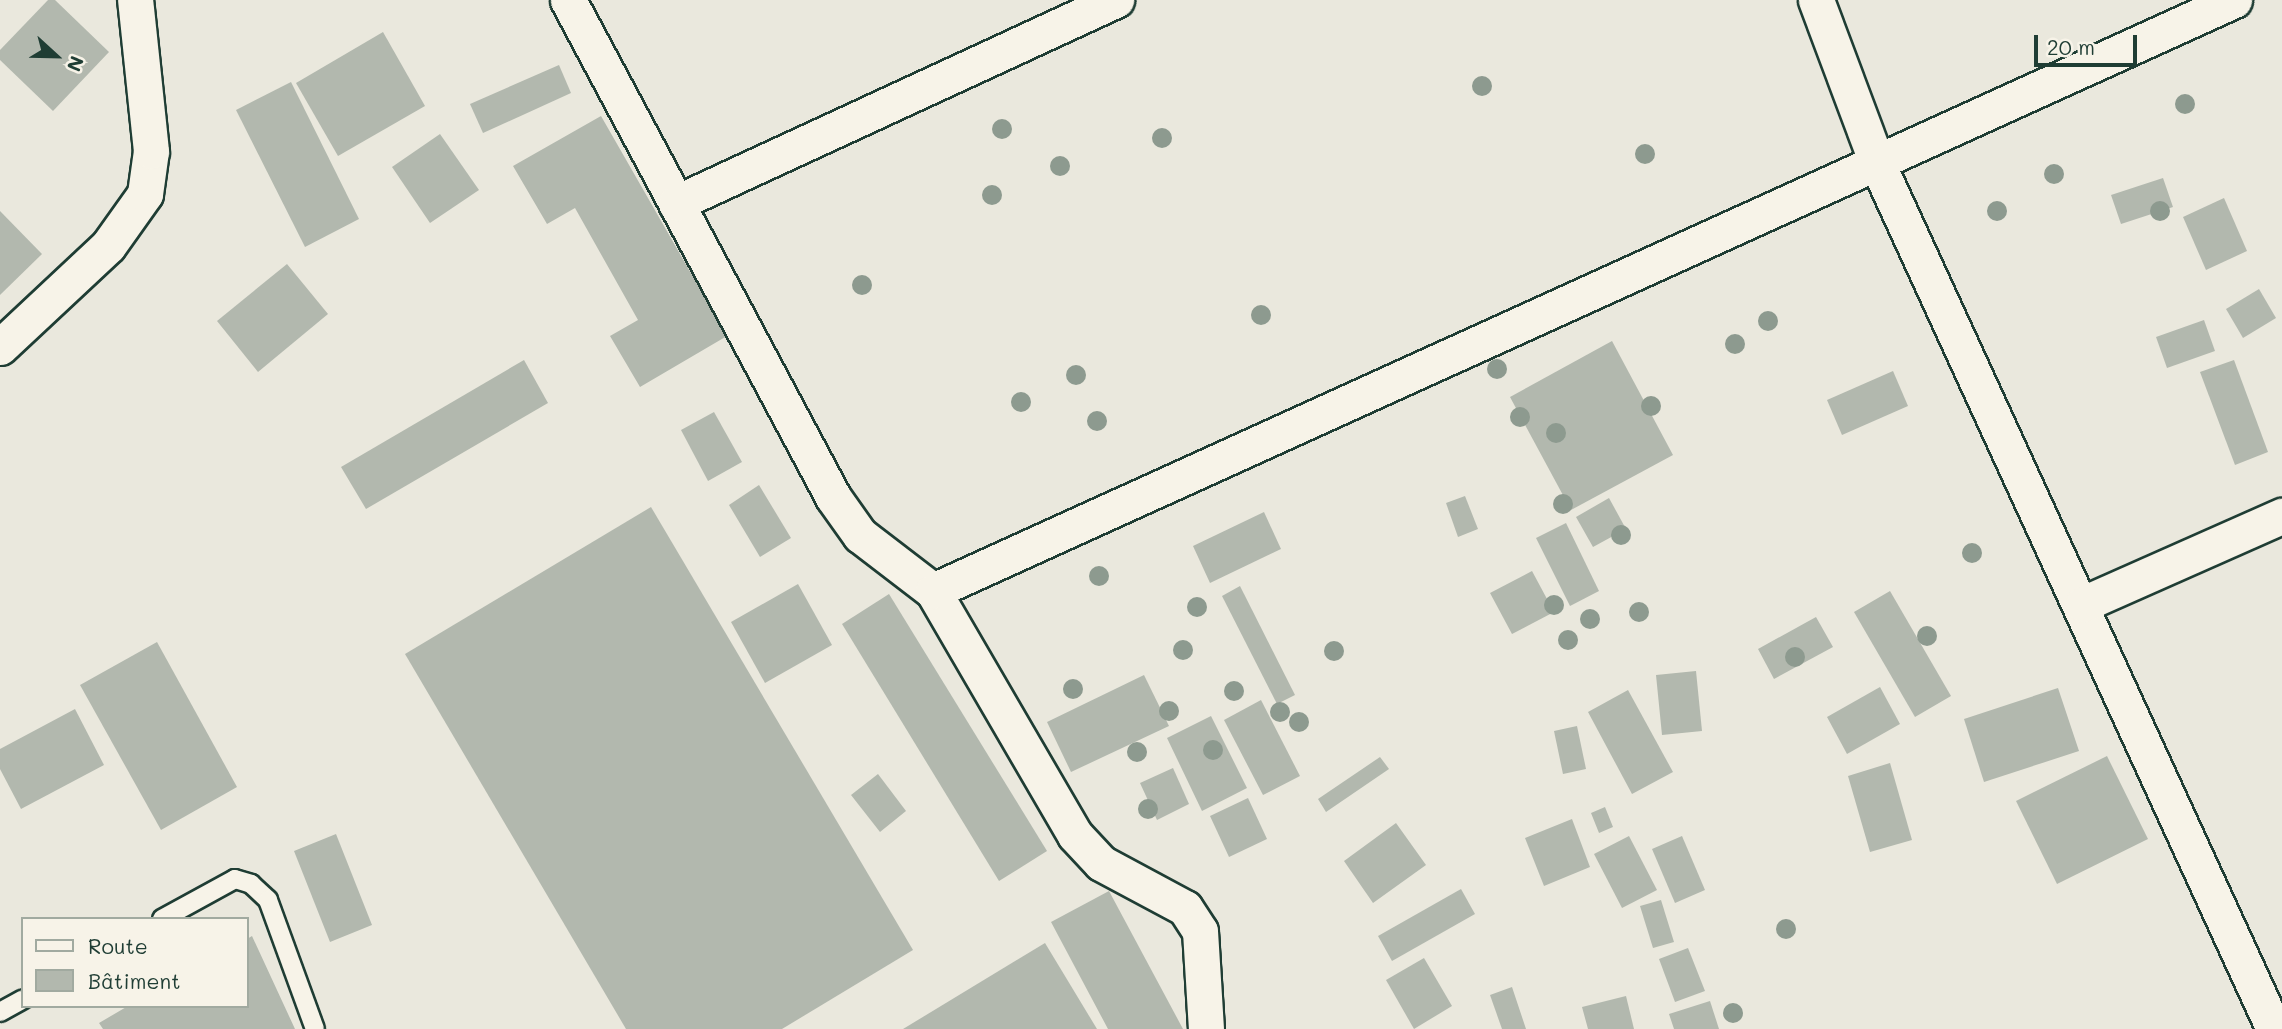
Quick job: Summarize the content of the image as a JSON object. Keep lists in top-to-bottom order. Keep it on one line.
{"legend":["Route","Bâtiment"],"scale_bar":"20 m","north":"right"}
